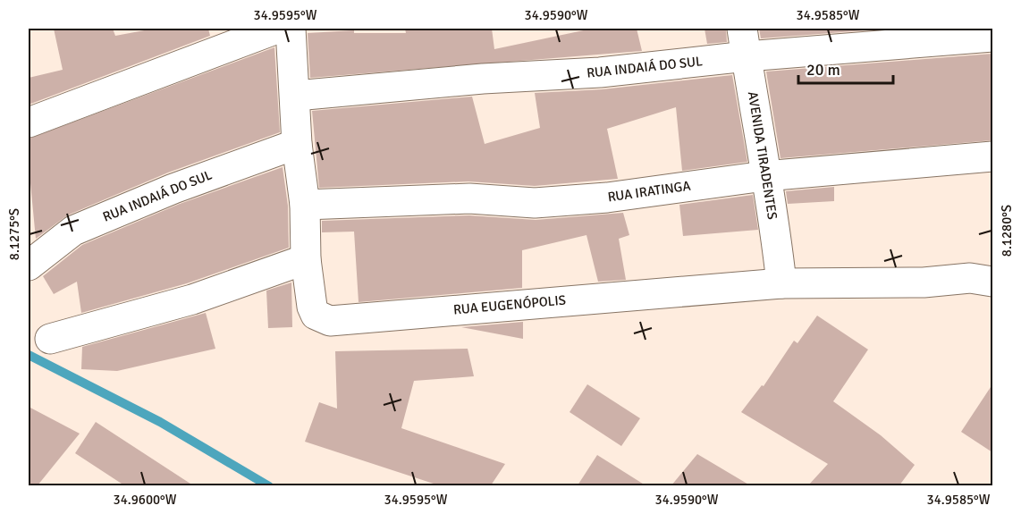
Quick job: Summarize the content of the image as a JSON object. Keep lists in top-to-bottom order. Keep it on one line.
{"streets":{"street":["RUA INDAIÁ DO SUL","AVENIDA TIRADENTES","RUA IRATINGA","RUA EUGENÓPOLIS"]},"crossings":[["RUA INDAIÁ DO SUL","AVENIDA TIRADENTES"],["RUA INDAIÁ DO SUL","RUA EUGENÓPOLIS"],["AVENIDA TIRADENTES","RUA IRATINGA"],["AVENIDA TIRADENTES","RUA EUGENÓPOLIS"],["RUA IRATINGA","RUA EUGENÓPOLIS"]],"scale_bar":"20 m","coordinates":["34.9595°W","34.9590°W","34.9585°W","8.1280°S","8.1275°S","34.9600°W"]}
